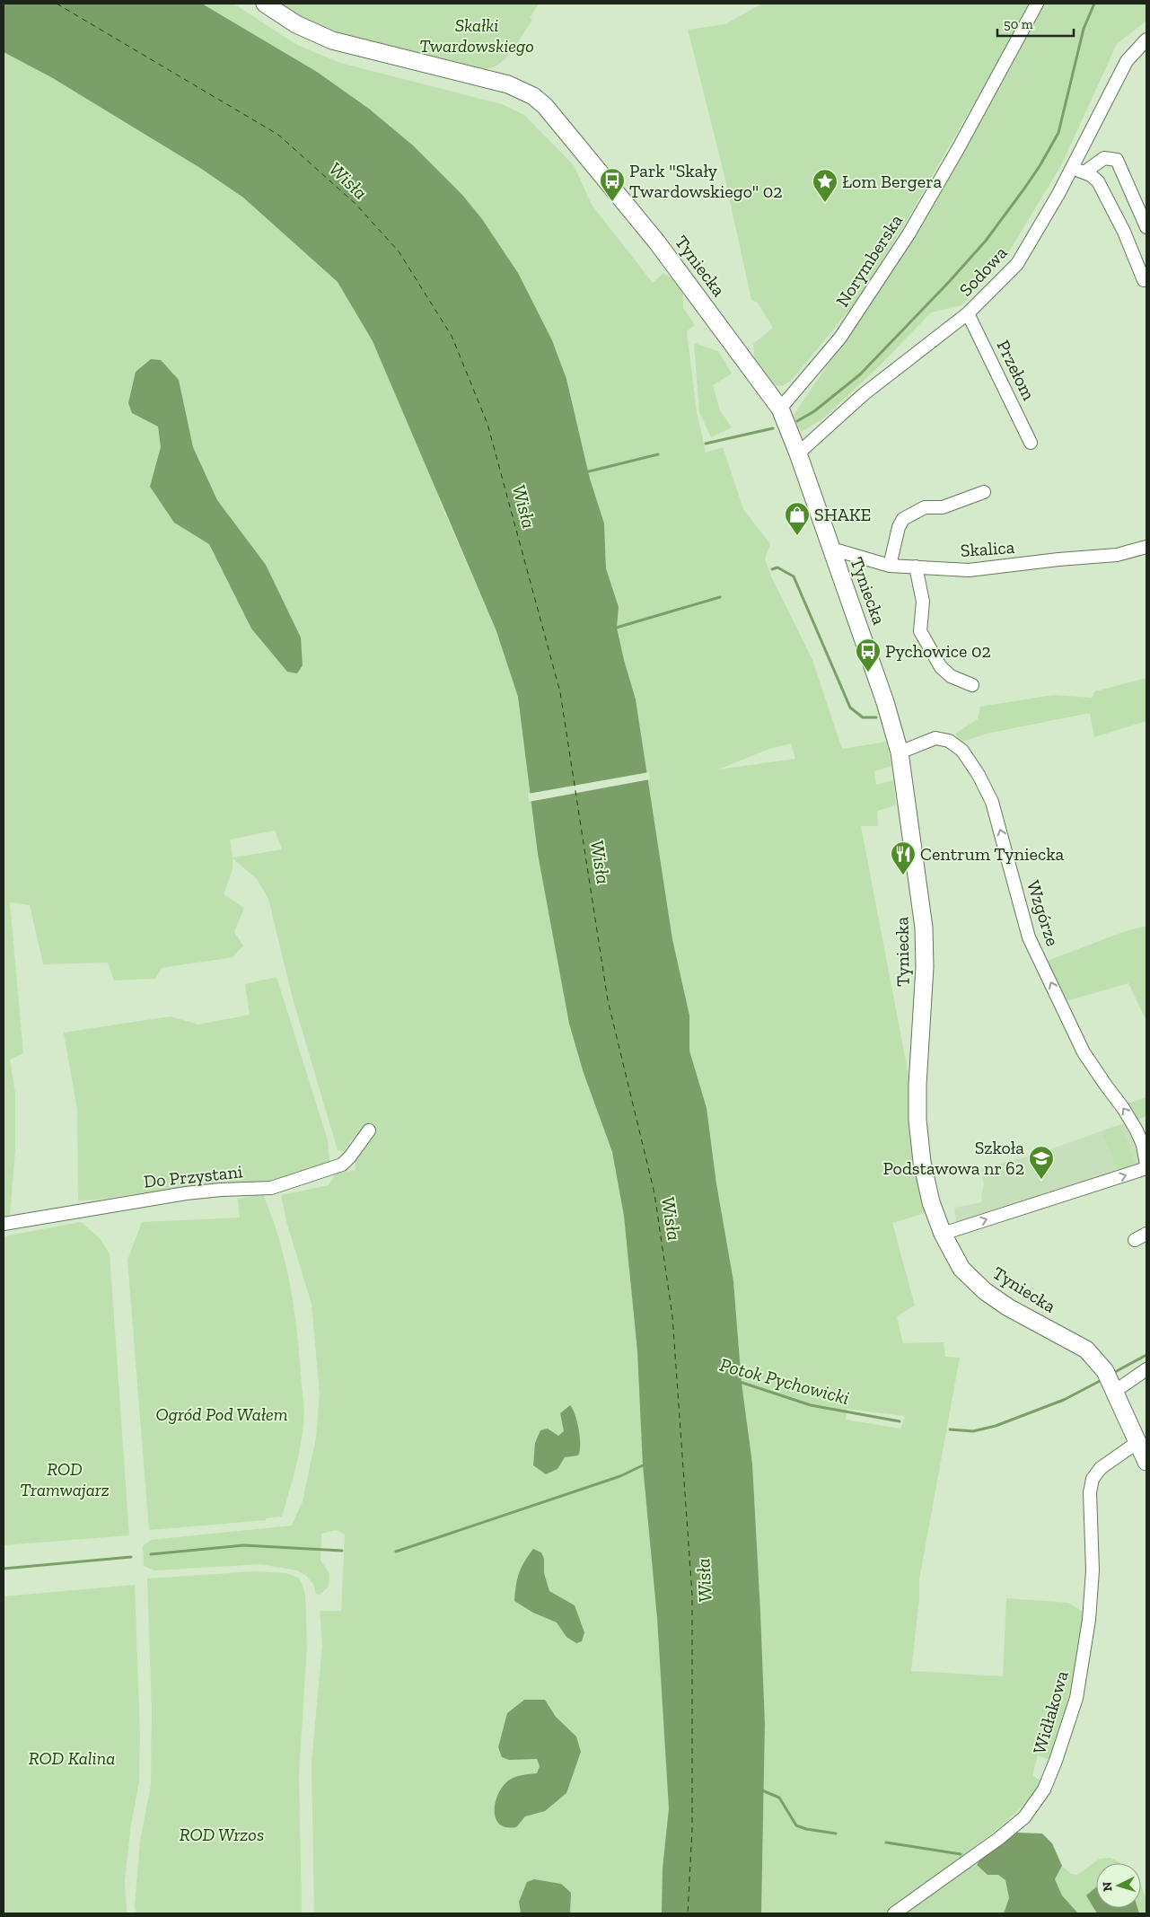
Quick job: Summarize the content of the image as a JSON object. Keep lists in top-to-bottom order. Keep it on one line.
{"streets":{"street":["Norymberska","Tyniecka","Sodowa","Przełom","Skalica","Wzgórze","Do Przystani","Widłakowa"]},"crossings":[["Norymberska","Tyniecka"],["Tyniecka","Sodowa"],["Tyniecka","Skalica"],["Tyniecka","Wzgórze"],["Tyniecka","Widłakowa"],["Sodowa","Przełom"]],"one_way":["Wzgórze"],"water":["Wisła","Potok Pychowicki"],"parks":["Skałki Twardowskiego","Ogród Pod Wałem","ROD Tramwajarz","ROD Kalina","ROD Wrzos"],"places":{"bus stop":["Park \"Skały Twardowskiego\" 02","Pychowice 02"],"place":["Łom Bergera"],"shop":["SHAKE"],"restaurant":["Centrum Tyniecka"],"school or university":["Szkoła Podstawowa nr 62"]},"scale_bar":"50 m","north":"left"}
